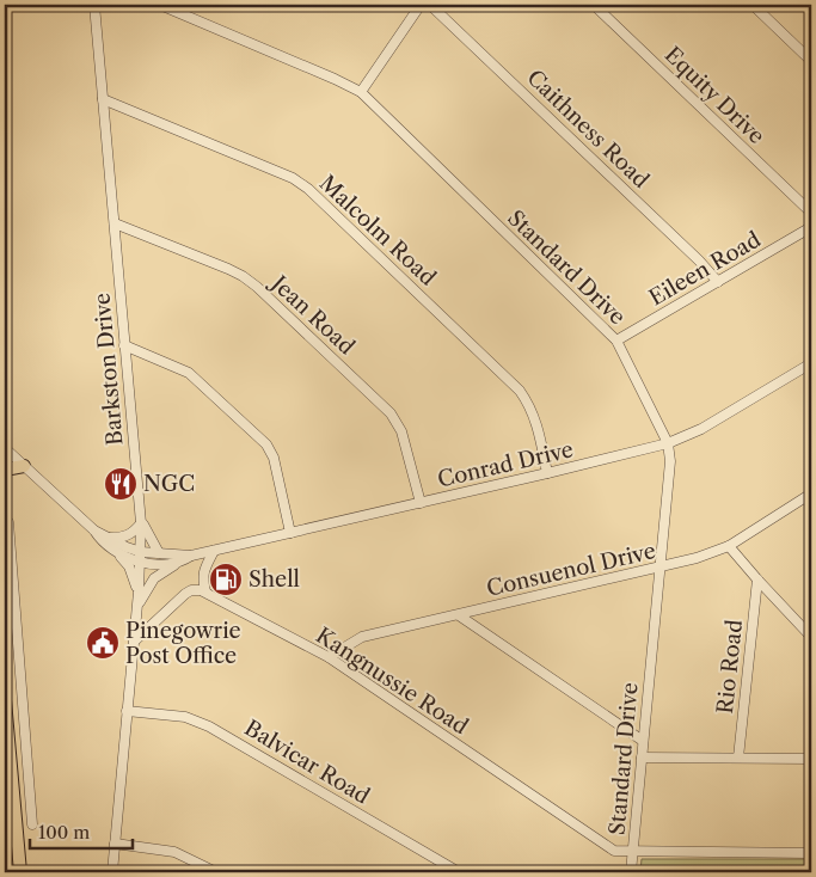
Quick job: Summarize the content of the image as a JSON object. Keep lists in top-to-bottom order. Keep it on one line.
{"streets":{"street":["Equity Drive","Caithness Road","Malcolm Road","Standard Drive","Eileen Road","Jean Road","Barkston Drive","Conrad Drive","Consuenol Drive","Rio Road","Kangnussie Road","Balvicar Road"]},"crossings":[["Caithness Road","Eileen Road"],["Malcolm Road","Barkston Drive"],["Malcolm Road","Conrad Drive"],["Standard Drive","Eileen Road"],["Standard Drive","Conrad Drive"],["Standard Drive","Consuenol Drive"],["Standard Drive","Kangnussie Road"],["Jean Road","Barkston Drive"],["Jean Road","Conrad Drive"],["Barkston Drive","Conrad Drive"],["Barkston Drive","Balvicar Road"],["Consuenol Drive","Kangnussie Road"]],"places":{"restaurant":["NGC"],"fuel station":["Shell"],"public building":["Pinegowrie Post Office"]},"scale_bar":"100 m"}
